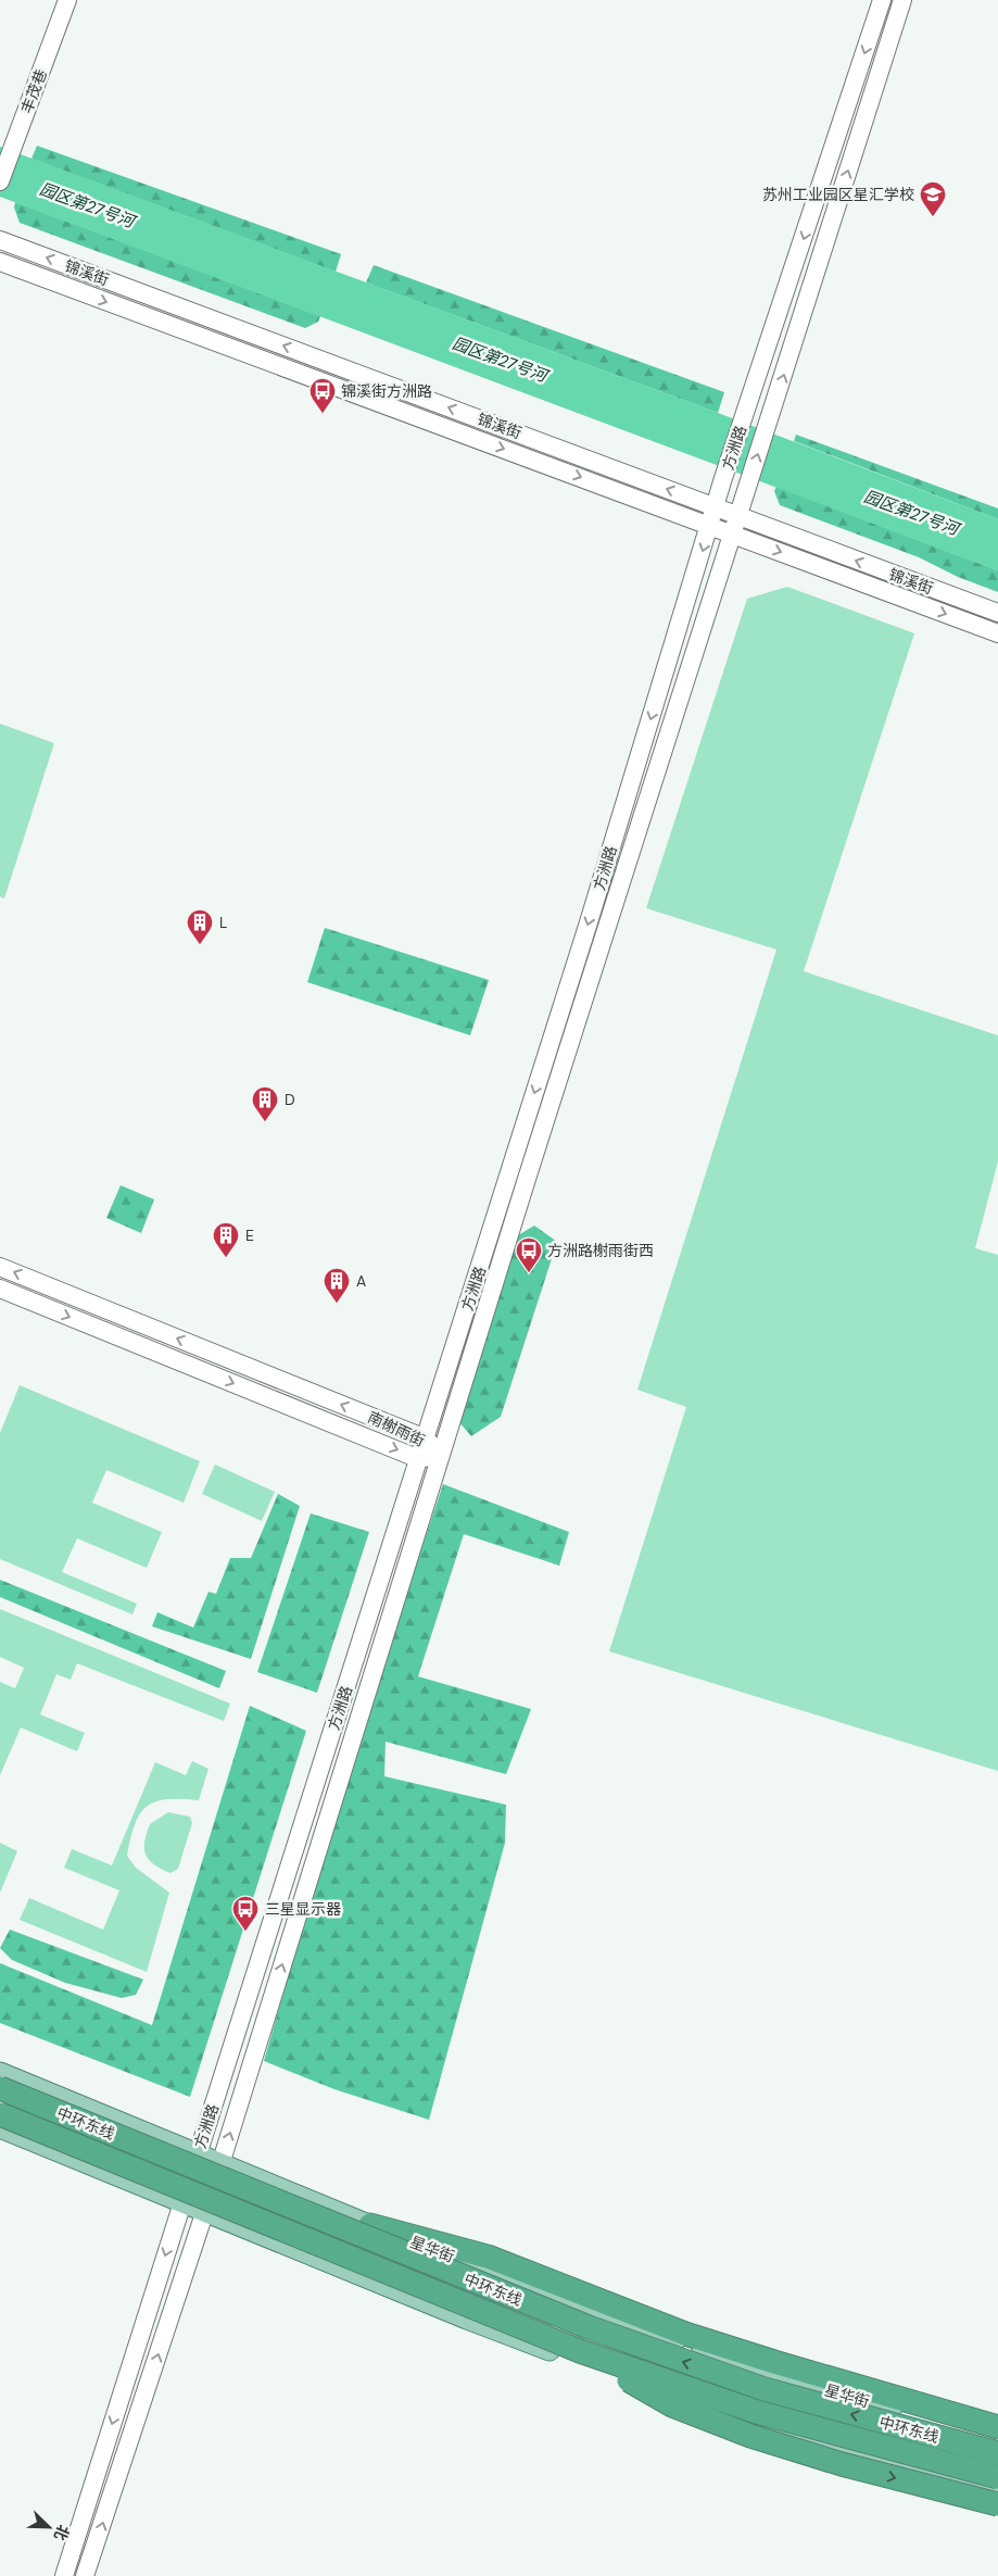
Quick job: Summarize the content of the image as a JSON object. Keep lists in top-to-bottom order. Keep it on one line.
{"streets":{"highway":["中环东线"],"main road":["丰茂巷","锦溪街","方洲路","南榭雨街","星华街"]},"crossings":[["锦溪街","方洲路"],["方洲路","南榭雨街"],["方洲路","星华街"]],"water":["园区第27号河"],"places":{"school or university":["苏州工业园区星汇学校"],"bus stop":["锦溪街方洲路","方洲路榭雨街西","三星显示器"],"building":["L","D","E","A"]},"north":"bottom right"}
